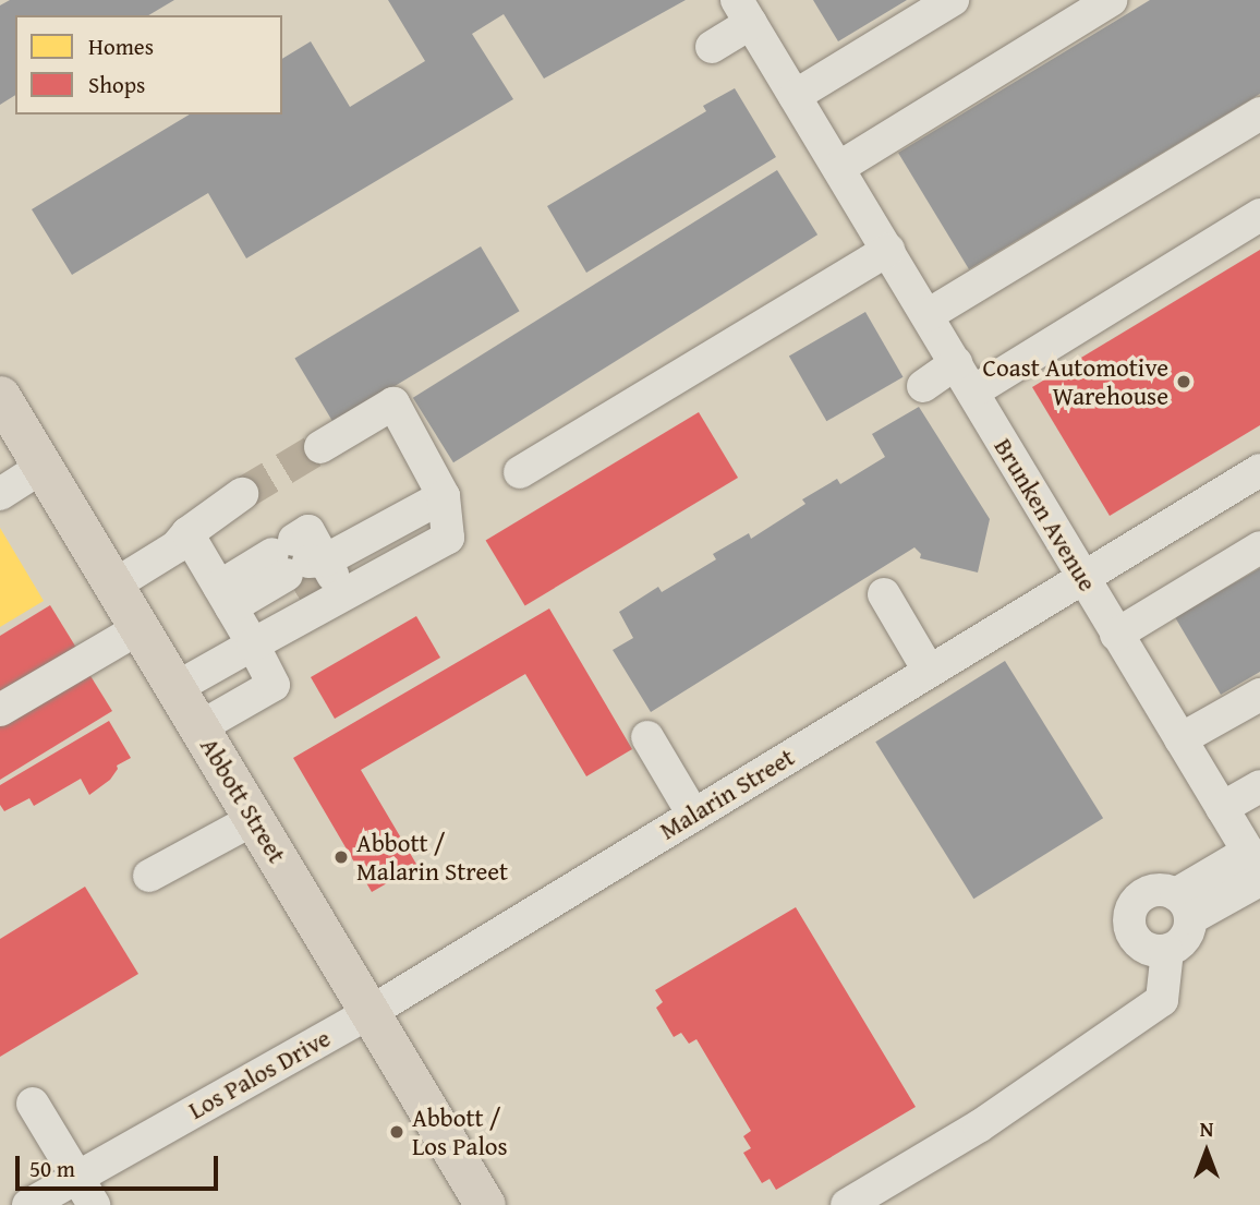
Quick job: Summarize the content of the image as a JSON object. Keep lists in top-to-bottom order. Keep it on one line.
{"streets":{"main road":["Abbott Street"],"street":["Brunken Avenue","Malarin Street","Los Palos Drive"]},"crossings":[["Brunken Avenue","Malarin Street"],["Malarin Street","Abbott Street"],["Malarin Street","Los Palos Drive"],["Abbott Street","Los Palos Drive"]],"places":["Coast Automotive Warehouse","Abbott / Malarin Street","Abbott / Los Palos"],"legend":["Homes","Shops"],"scale_bar":"50 m","north":"top"}
